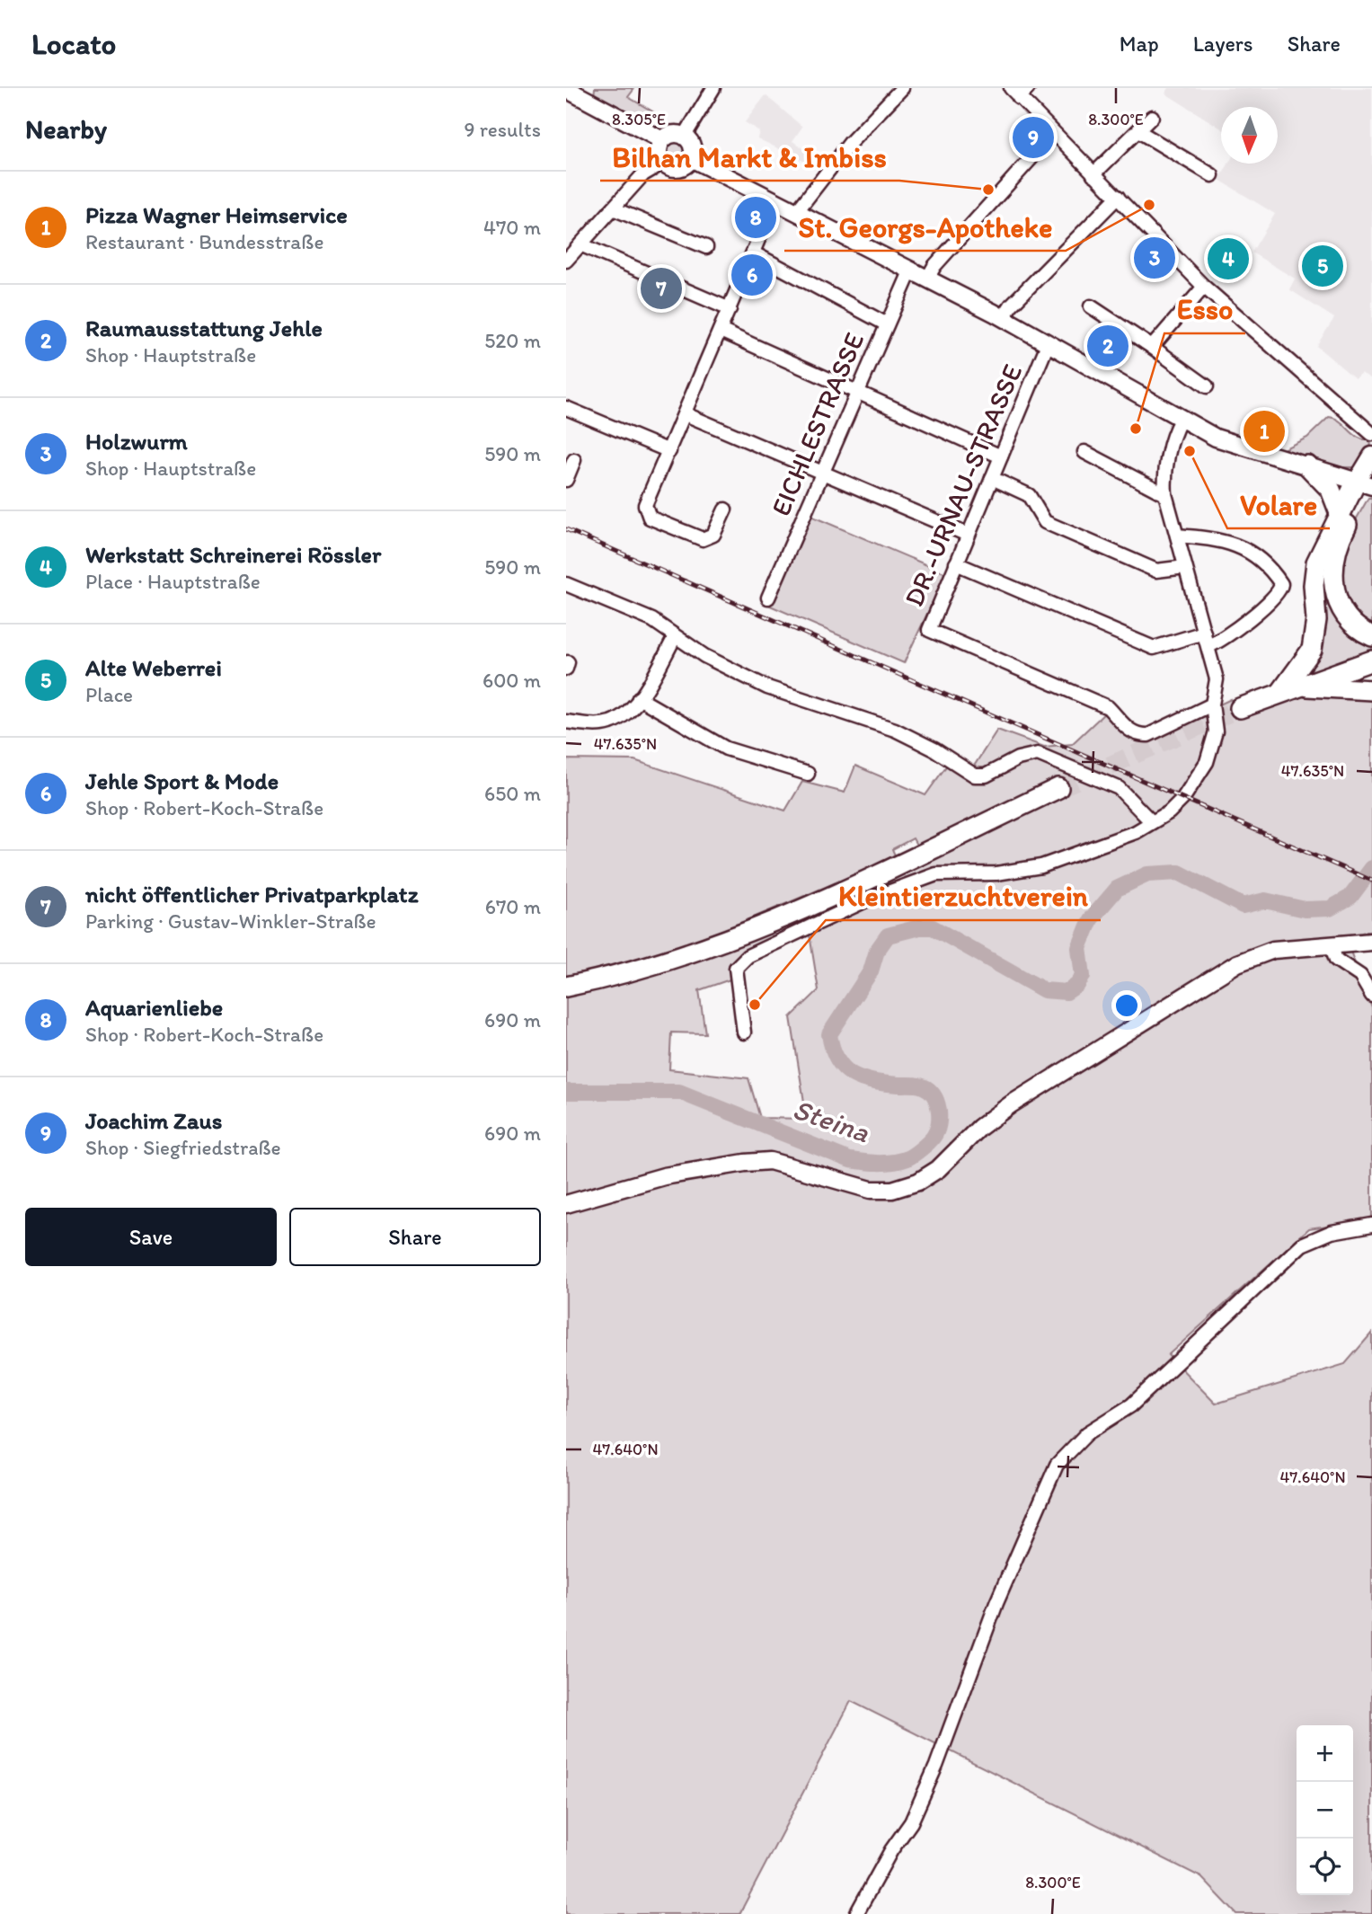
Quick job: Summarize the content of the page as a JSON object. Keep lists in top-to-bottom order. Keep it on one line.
{"streets":{"street":["EICHLESTRASSE","DR.-URNAU-STRASSE"]},"water":["Steina"],"places":["Bilhan Markt & Imbiss","St. Georgs-Apotheke","Esso","Volare","Kleintierzuchtverein"],"north":"bottom","page":{"header":"Locato","nav":["Map","Layers","Share"],"heading":["Nearby","9 results"],"pins":["9","8","3","4","5","6","7","2","1"],"list":[{"mark":"1","name":"Pizza Wagner Heimservice","note":"Restaurant · Bundesstraße","value":"470 m"},{"mark":"2","name":"Raumausstattung Jehle","note":"Shop · Hauptstraße","value":"520 m"},{"mark":"3","name":"Holzwurm","note":"Shop · Hauptstraße","value":"590 m"},{"mark":"4","name":"Werkstatt Schreinerei Rössler","note":"Place · Hauptstraße","value":"590 m"},{"mark":"5","name":"Alte Weberrei","note":"Place","value":"600 m"},{"mark":"6","name":"Jehle Sport & Mode","note":"Shop · Robert-Koch-Straße","value":"650 m"},{"mark":"7","name":"nicht öffentlicher Privatparkplatz","note":"Parking · Gustav-Winkler-Straße","value":"670 m"},{"mark":"8","name":"Aquarienliebe","note":"Shop · Robert-Koch-Straße","value":"690 m"},{"mark":"9","name":"Joachim Zaus","note":"Shop · Siegfriedstraße","value":"690 m"}],"buttons":["Save","Share"],"map_buttons":["+","−"]},"coordinates":["8.305°E","8.300°E","47.635°N","47.640°N"]}
